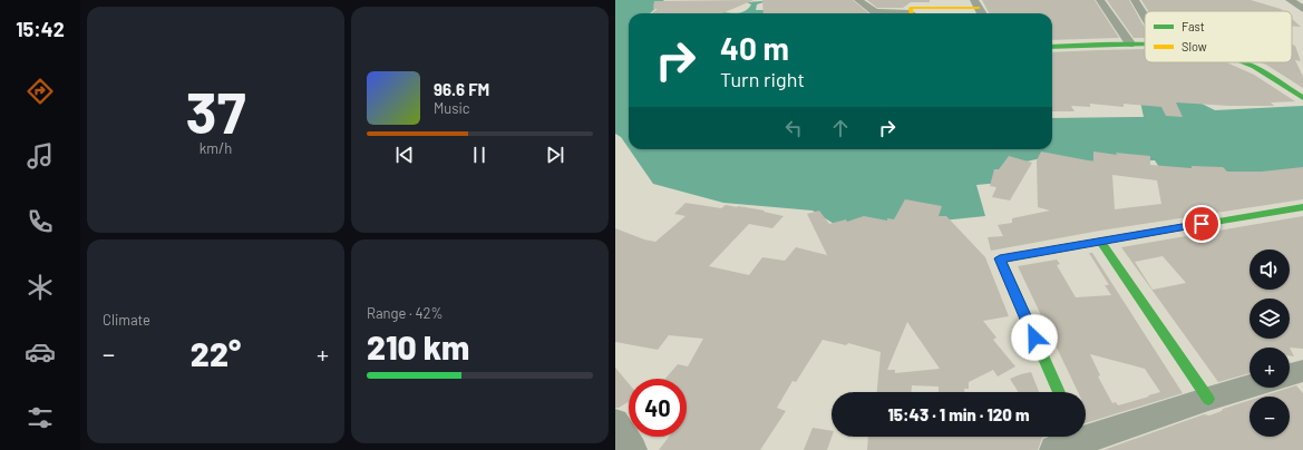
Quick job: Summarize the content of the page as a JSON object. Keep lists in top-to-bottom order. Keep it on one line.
{"legend":["Fast","Slow"],"page":{"tabs":"15:42","tile":[["37","km/h"],"Climate",["Range · 42%","210 km"]],"turn":["40 m","Turn right"],"song":["96.6 FM","Music"],"map_buttons":["+","−"],"heat":["−","22°","+"],"limit":"40","trip":"15:43 · 1 min · 120 m"}}
